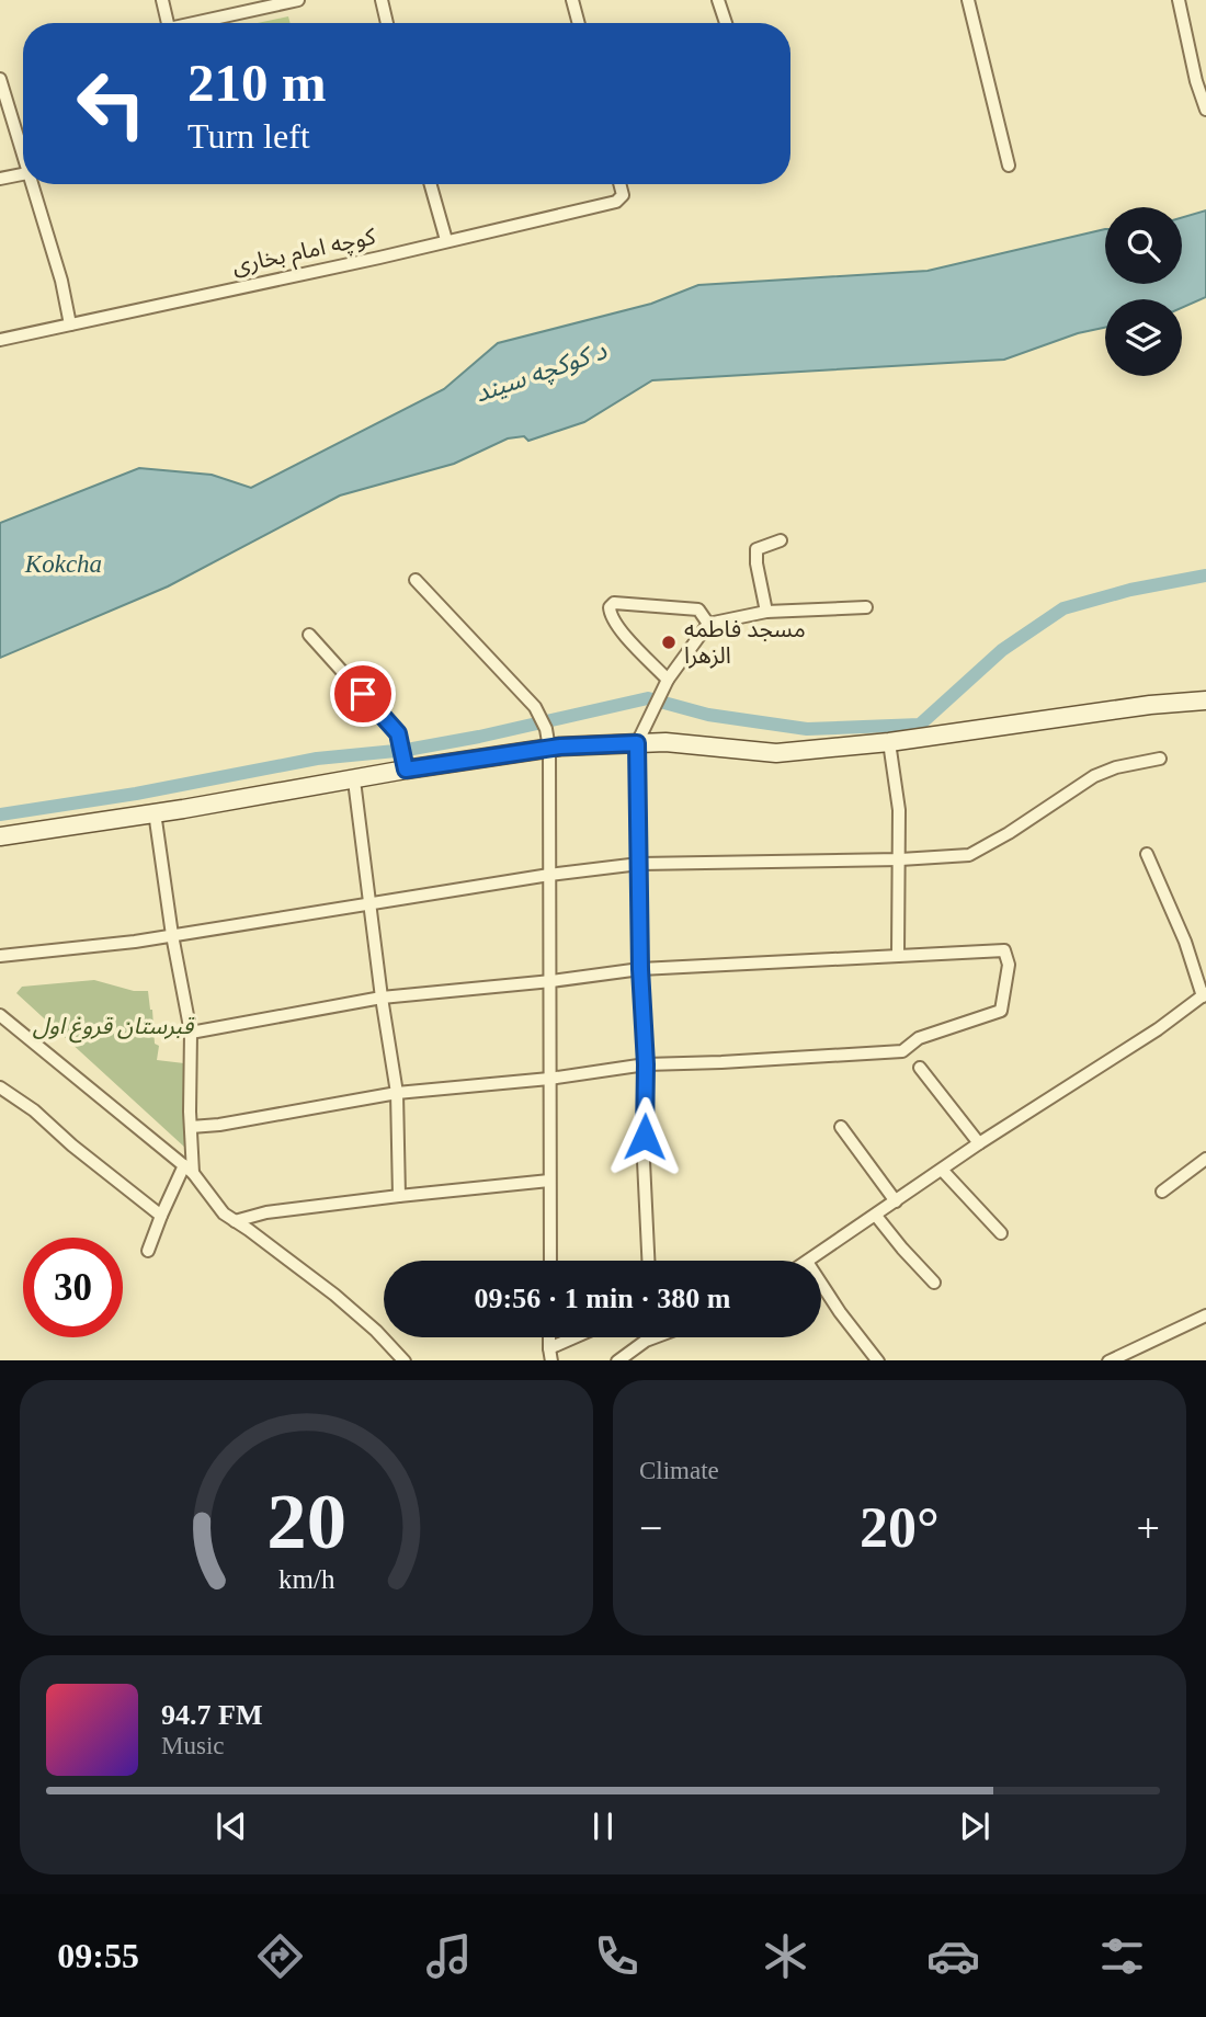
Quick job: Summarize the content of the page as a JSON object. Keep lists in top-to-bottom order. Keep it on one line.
{"streets":{"street":["کوچه امام بخاری"]},"water":["د کوکچه سیند","Kokcha"],"parks":["قبرستان قروغ اول"],"places":["مسجد فاطمه الزهرا"],"page":{"turn":["210 m","Turn left"],"limit":"30","trip":"09:56 · 1 min · 380 m","tile":"Climate","heat":["−","20°","+"],"song":["94.7 FM","Music"],"tabs":"09:55","gauge":["20","km/h"]}}
